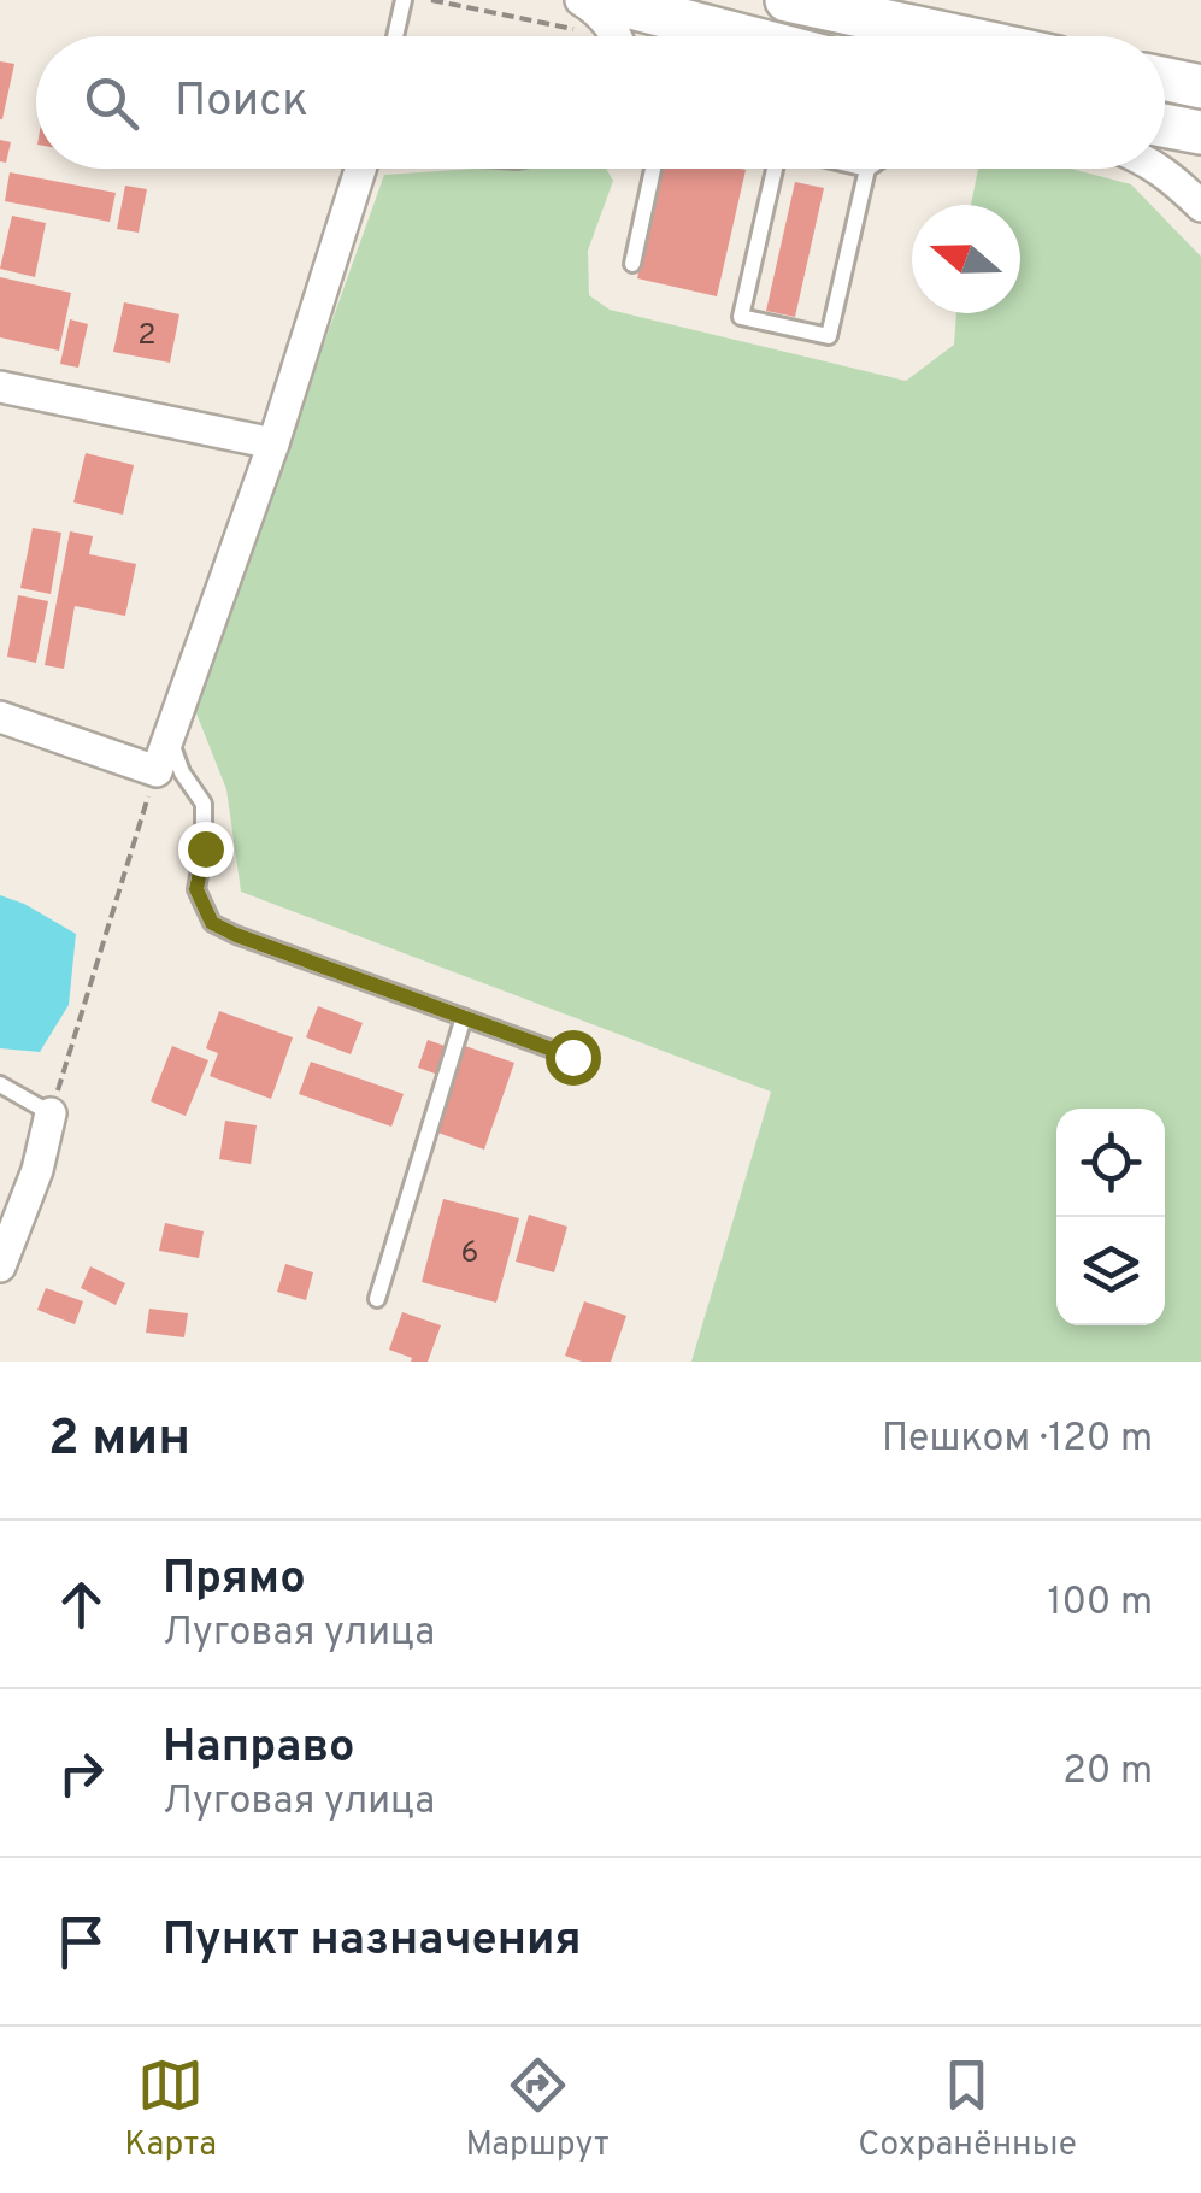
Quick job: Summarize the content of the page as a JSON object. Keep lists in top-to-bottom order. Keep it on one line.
{"house_numbers":["2","6"],"north":"left","page":{"search":"Поиск","heading":["2 мин","Пешком · 120 m"],"list":[["Прямо","Луговая улица","100 m"],["Направо","Луговая улица","20 m"],"Пункт назначения"],"nav":["Карта","Маршрут","Сохранённые"]}}
